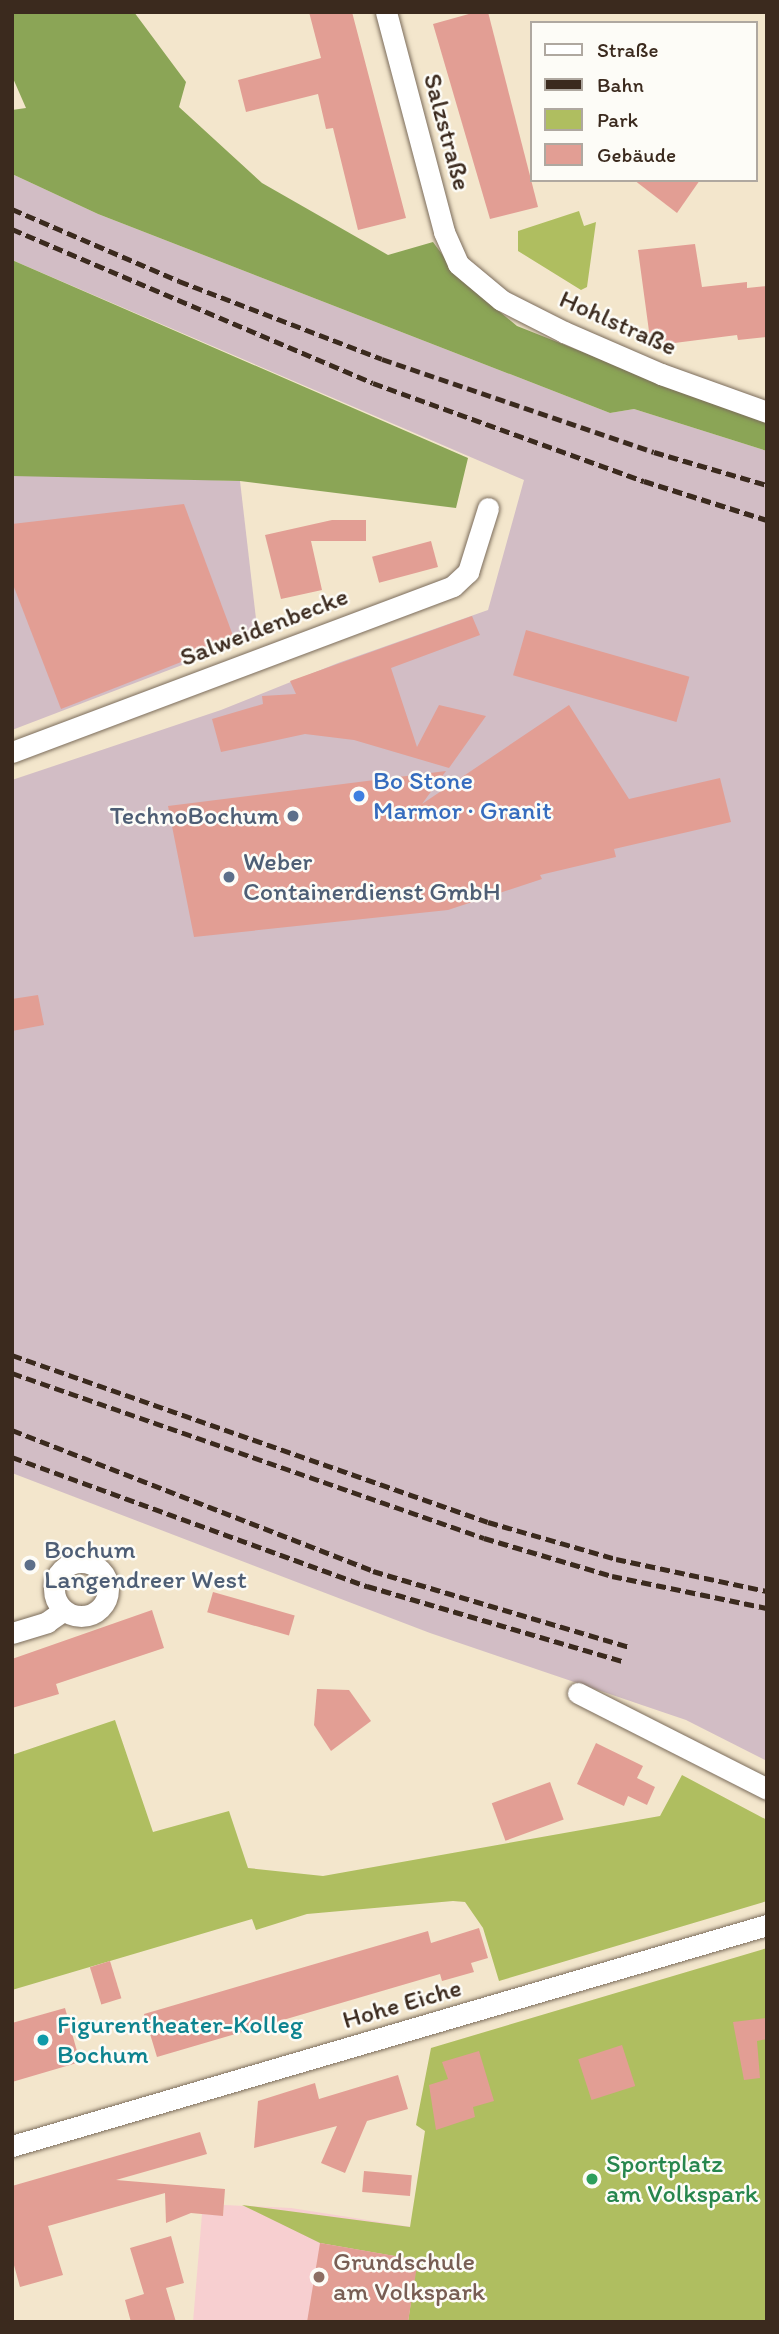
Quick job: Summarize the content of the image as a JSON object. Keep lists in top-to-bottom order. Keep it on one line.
{"streets":{"street":["Salzstraße","Hohlstraße","Salweidenbecke","Hohe Eiche"]},"crossings":[["Salzstraße","Hohlstraße"]],"places":["Bo Stone Marmor · Granit","TechnoBochum","Weber Containerdienst GmbH","Bochum Langendreer West","Figurentheater-Kolleg Bochum","Sportplatz am Volkspark","Grundschule am Volkspark"],"legend":["Straße","Bahn","Park","Gebäude"]}
